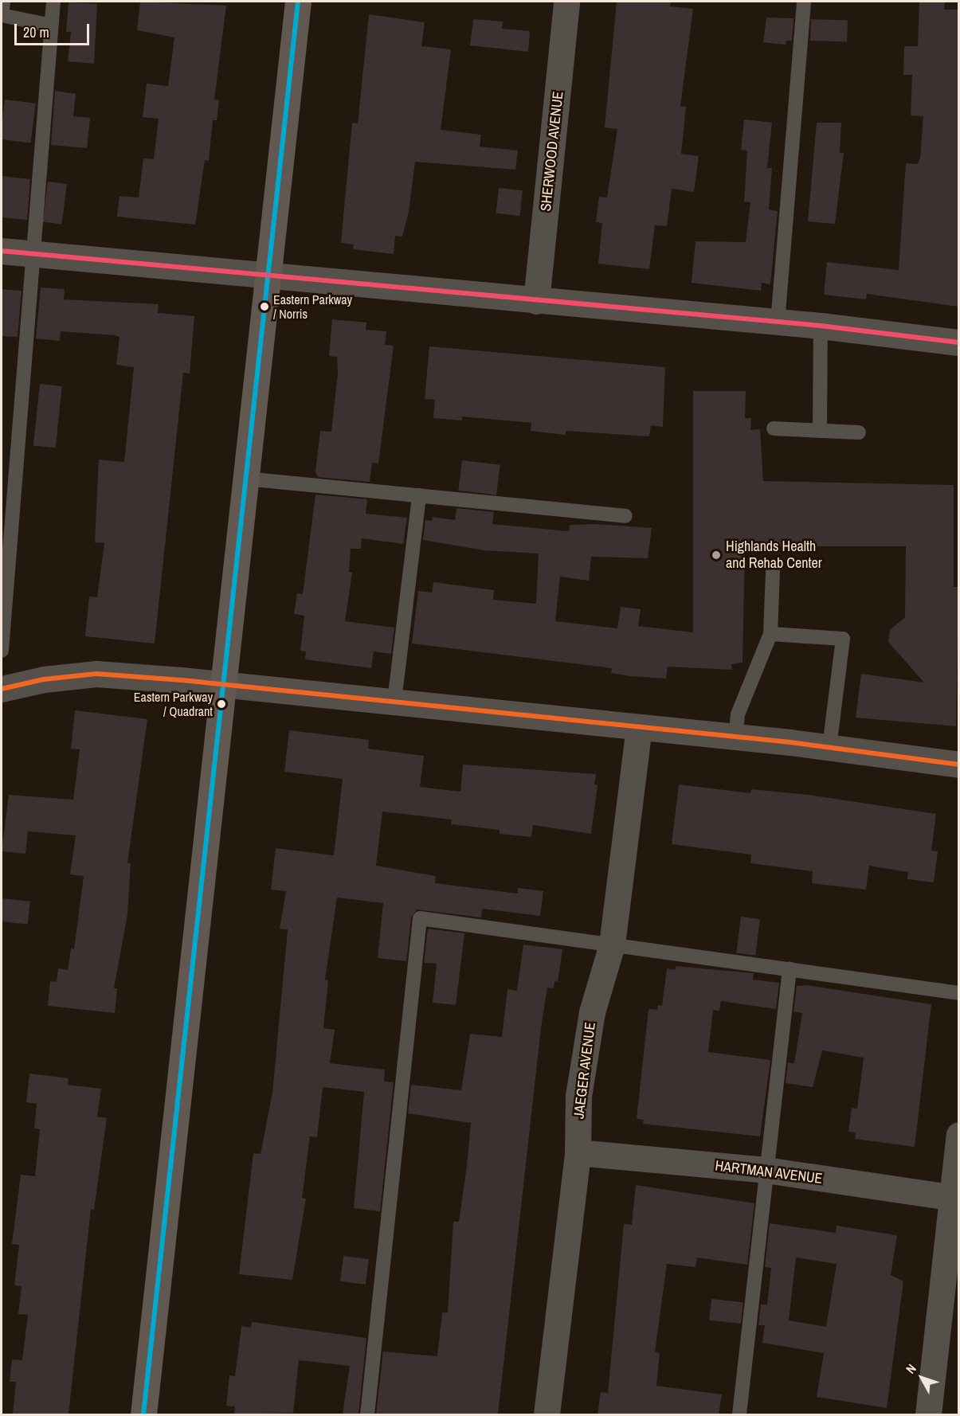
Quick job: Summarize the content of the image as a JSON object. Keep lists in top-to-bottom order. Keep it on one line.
{"streets":{"street":["SHERWOOD AVENUE","JAEGER AVENUE","HARTMAN AVENUE"]},"crossings":[["JAEGER AVENUE","HARTMAN AVENUE"]],"places":["Eastern Parkway / Norris","Highlands Health and Rehab Center","Eastern Parkway / Quadrant"],"scale_bar":"20 m","north":"top left"}
